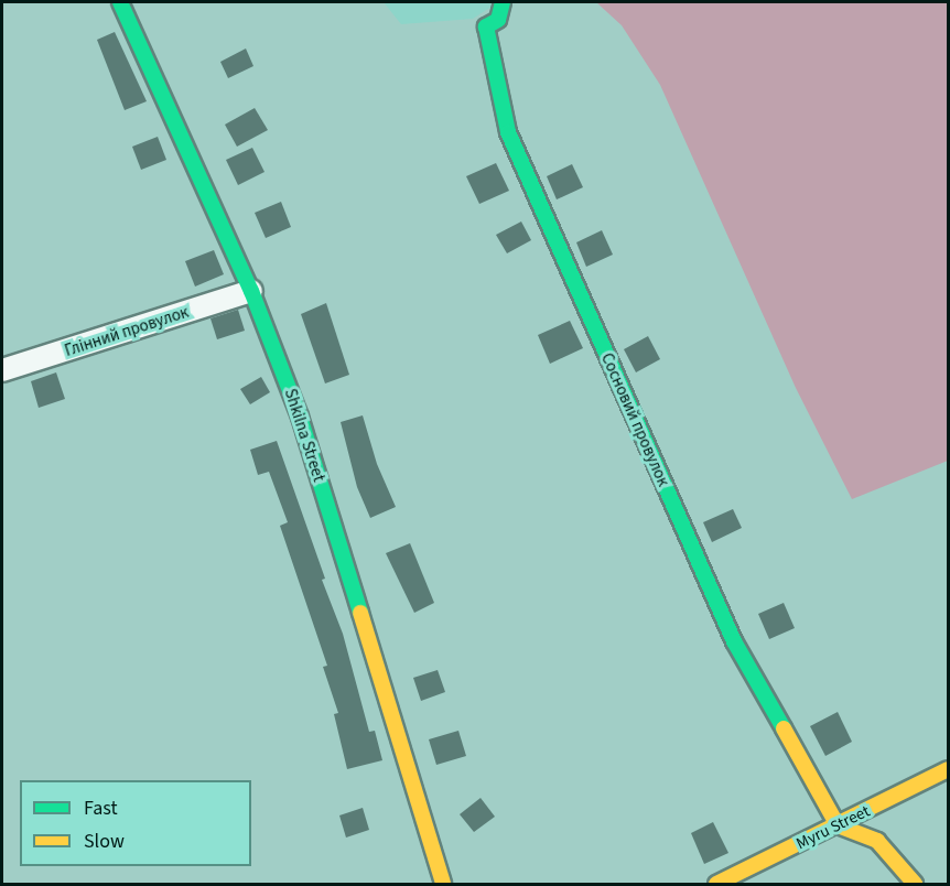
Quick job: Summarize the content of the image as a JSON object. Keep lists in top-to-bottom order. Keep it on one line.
{"streets":{"street":["Глінний провулок","Сосновий провулок","Shkilna Street","Myru Street"]},"crossings":[["Глінний провулок","Shkilna Street"],["Сосновий провулок","Myru Street"]],"legend":["Fast","Slow"]}
